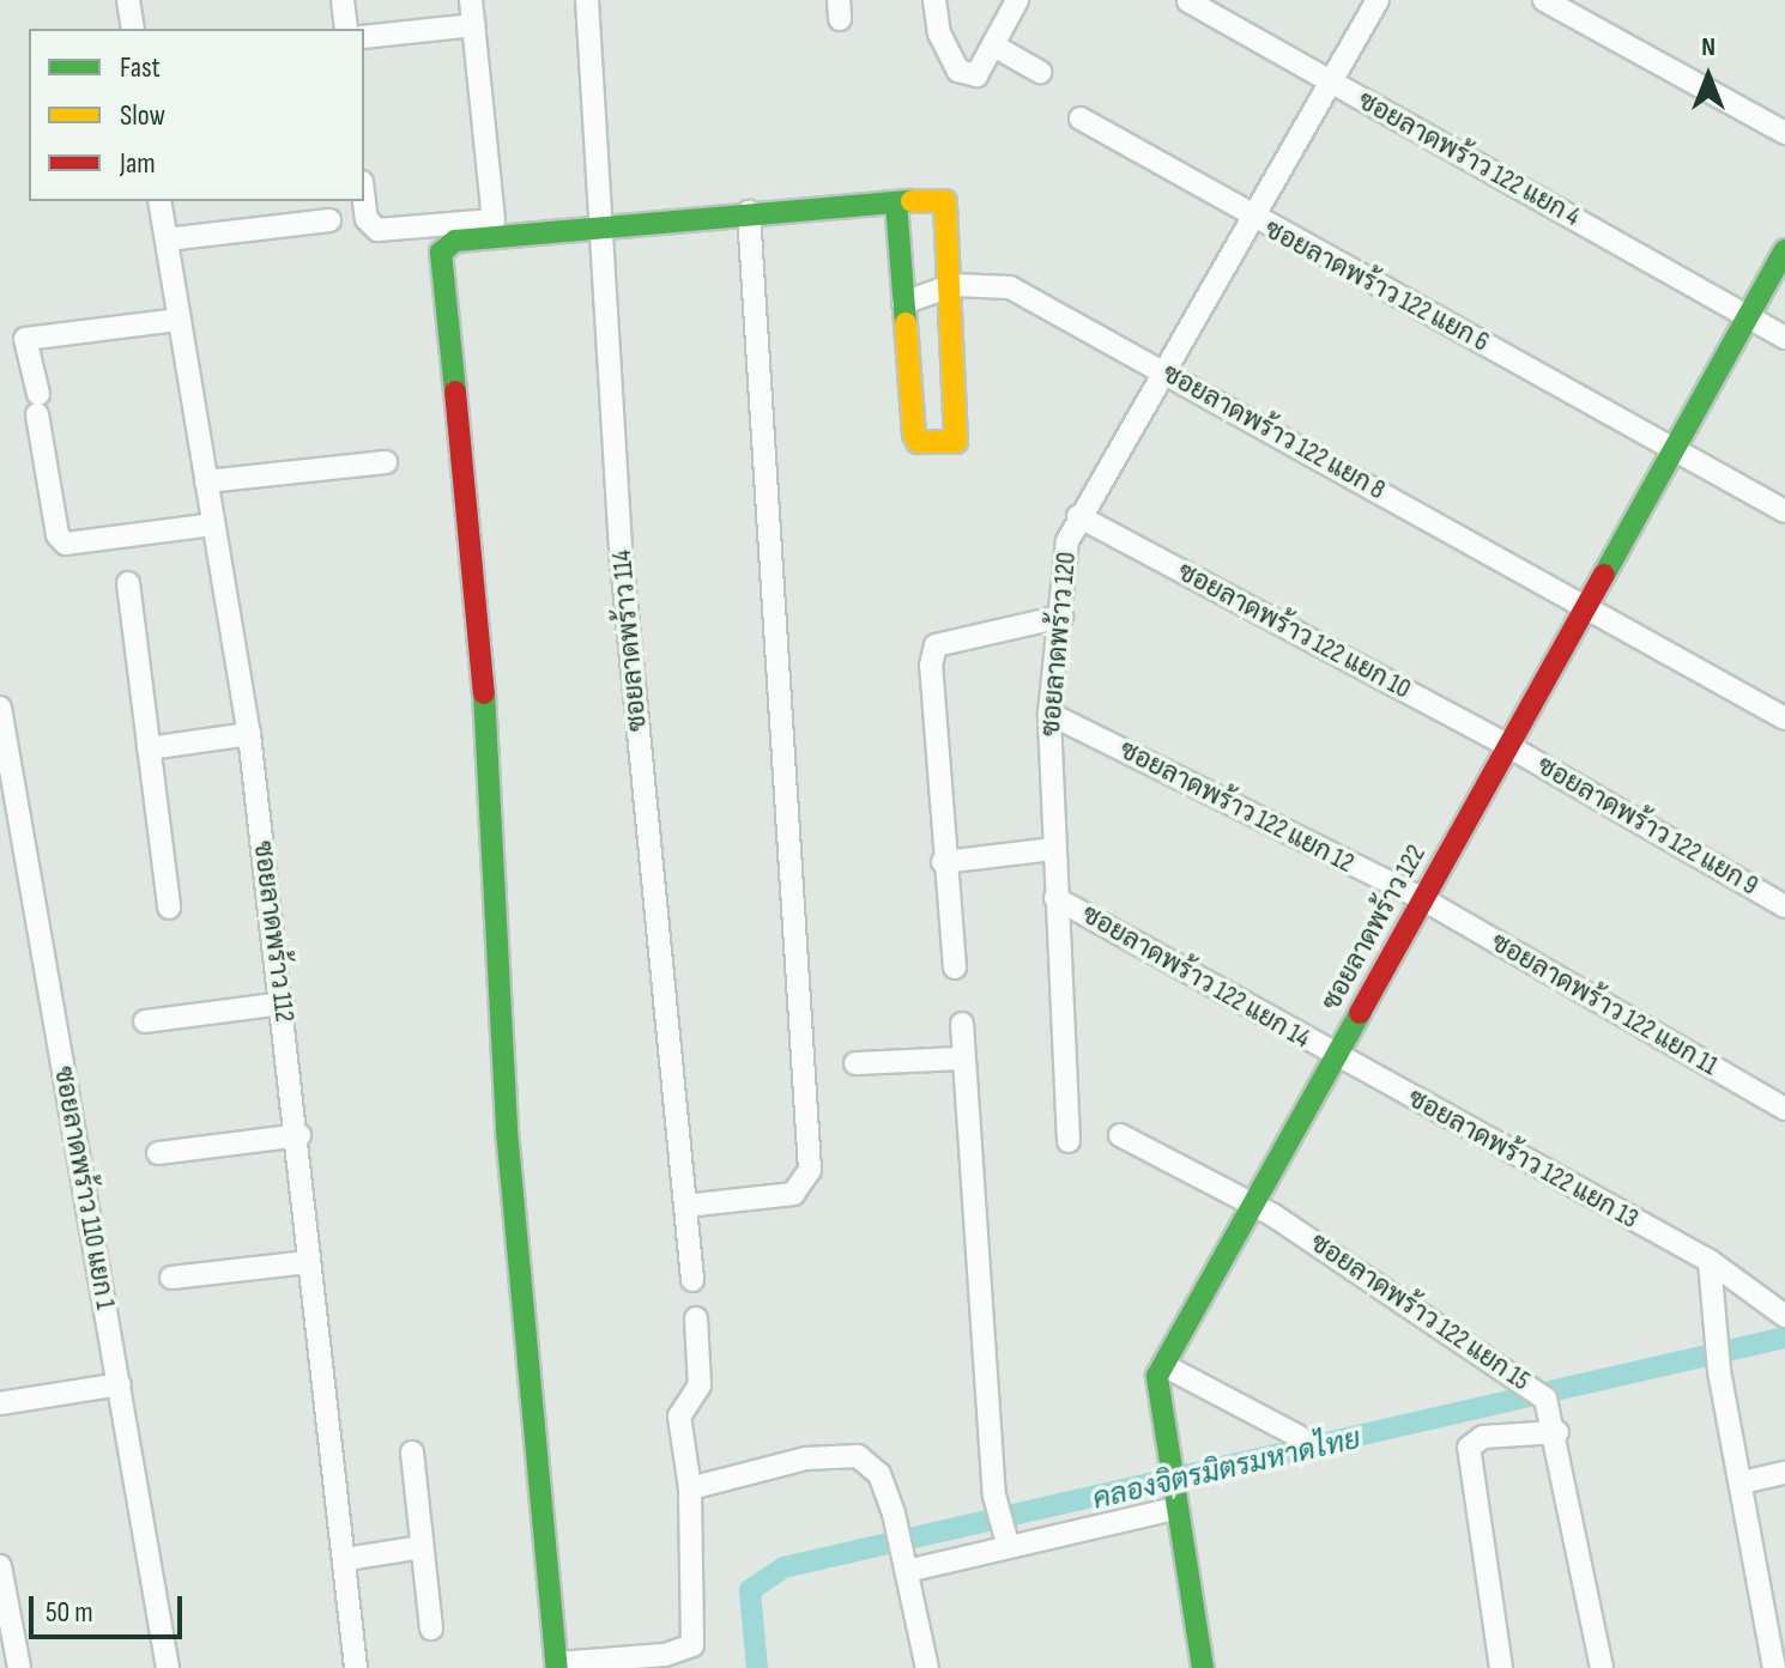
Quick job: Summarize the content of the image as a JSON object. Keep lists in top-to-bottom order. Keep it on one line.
{"streets":{"street":["ซอยลาดพร้าว 122 แยก 4","ซอยลาดพร้าว 122 แยก 6","ซอยลาดพร้าว 122 แยก 8","ซอยลาดพร้าว 122 แยก 10","ซอยลาดพร้าว 114","ซอยลาดพร้าว 120","ซอยลาดพร้าว 122 แยก 12","ซอยลาดพร้าว 122 แยก 9","ซอยลาดพร้าว 122","ซอยลาดพร้าว 112","ซอยลาดพร้าว 122 แยก 14","ซอยลาดพร้าว 122 แยก 11","ซอยลาดพร้าว 122 แยก 13","ซอยลาดพร้าว 110 แยก 1","ซอยลาดพร้าว 122 แยก 15"]},"crossings":[["ซอยลาดพร้าว 122 แยก 4","ซอยลาดพร้าว 120"],["ซอยลาดพร้าว 122 แยก 4","ซอยลาดพร้าว 122"],["ซอยลาดพร้าว 122 แยก 6","ซอยลาดพร้าว 120"],["ซอยลาดพร้าว 122 แยก 6","ซอยลาดพร้าว 122"],["ซอยลาดพร้าว 122 แยก 8","ซอยลาดพร้าว 120"],["ซอยลาดพร้าว 122 แยก 8","ซอยลาดพร้าว 122"],["ซอยลาดพร้าว 122 แยก 10","ซอยลาดพร้าว 120"],["ซอยลาดพร้าว 122 แยก 10","ซอยลาดพร้าว 122 แยก 9"],["ซอยลาดพร้าว 122 แยก 10","ซอยลาดพร้าว 122"],["ซอยลาดพร้าว 120","ซอยลาดพร้าว 122 แยก 12"],["ซอยลาดพร้าว 120","ซอยลาดพร้าว 122 แยก 14"],["ซอยลาดพร้าว 122 แยก 12","ซอยลาดพร้าว 122"],["ซอยลาดพร้าว 122 แยก 12","ซอยลาดพร้าว 122 แยก 11"],["ซอยลาดพร้าว 122 แยก 9","ซอยลาดพร้าว 122"],["ซอยลาดพร้าว 122","ซอยลาดพร้าว 122 แยก 14"],["ซอยลาดพร้าว 122","ซอยลาดพร้าว 122 แยก 11"],["ซอยลาดพร้าว 122","ซอยลาดพร้าว 122 แยก 13"],["ซอยลาดพร้าว 122","ซอยลาดพร้าว 122 แยก 15"],["ซอยลาดพร้าว 122 แยก 14","ซอยลาดพร้าว 122 แยก 13"]],"water":["คลองจิตรมิตรมหาดไทย"],"legend":["Fast","Slow","Jam"],"scale_bar":"50 m","north":"top"}
